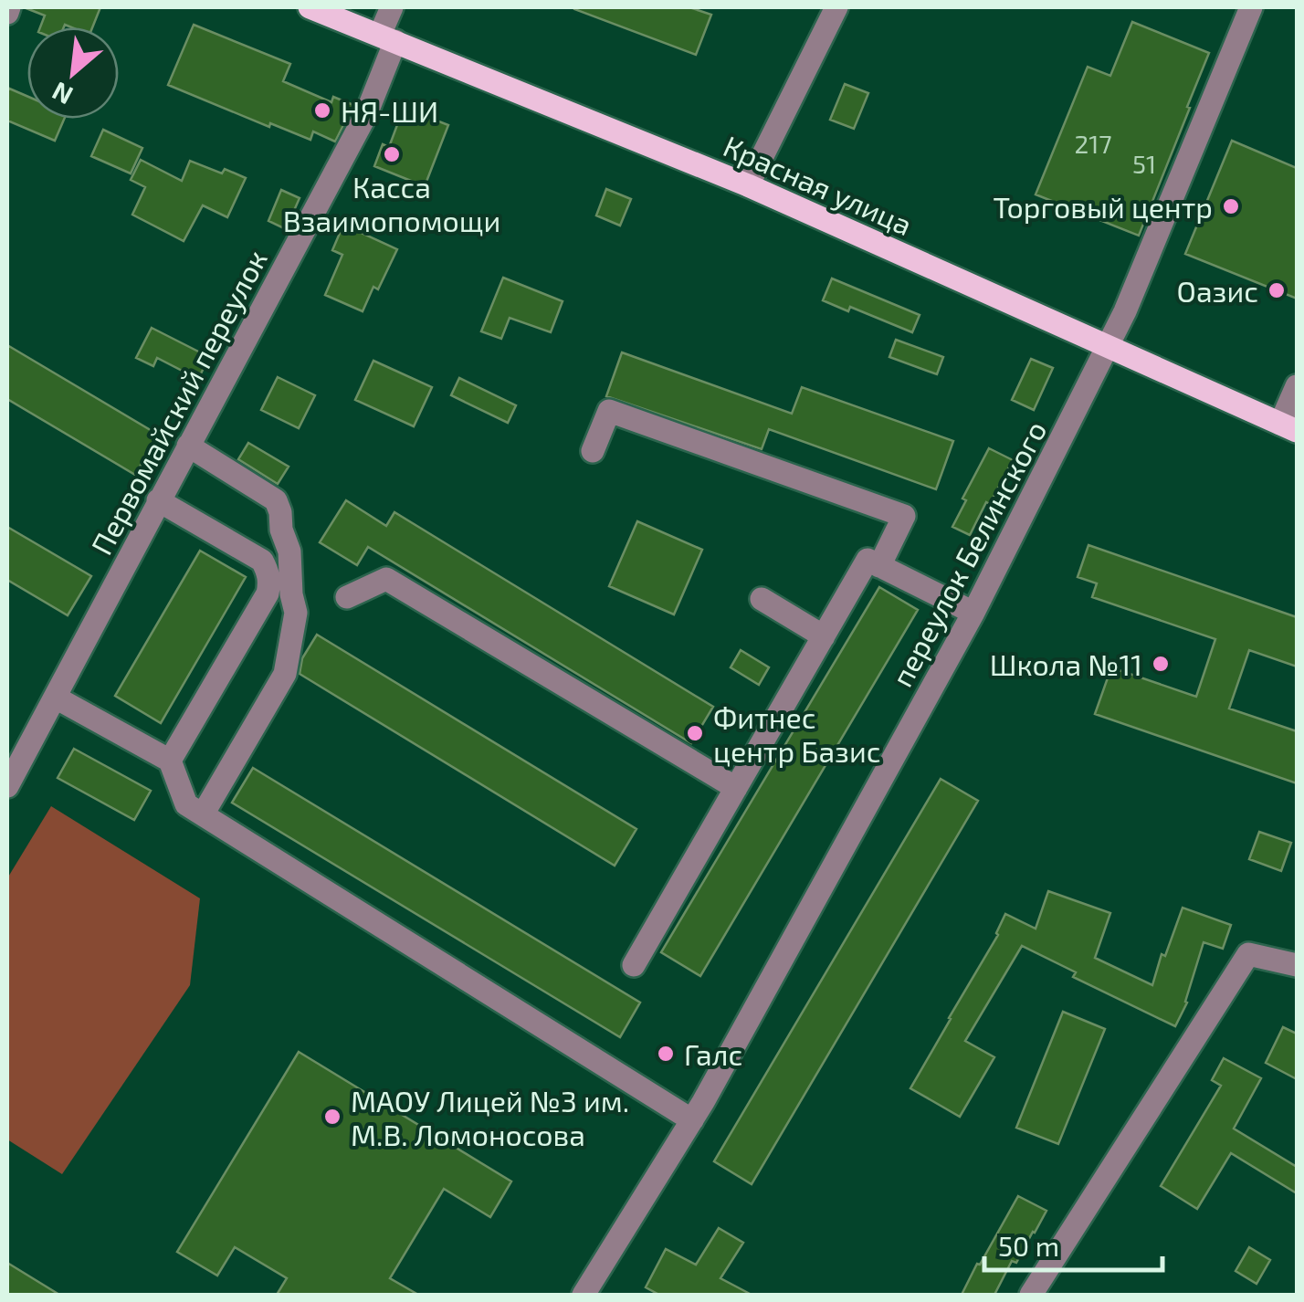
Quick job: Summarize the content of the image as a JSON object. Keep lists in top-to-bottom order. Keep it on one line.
{"streets":{"main road":["Красная улица"],"street":["Первомайский переулок","переулок Белинского"]},"crossings":[["Красная улица","Первомайский переулок"],["Красная улица","переулок Белинского"]],"places":["НЯ-ШИ","Касса Взаимопомощи","Торговый центр","Оазис","Школа №11","Фитнес центр Базис","Галс","МАОУ Лицей №3 им. М.В. Ломоносова"],"house_numbers":["217","51"],"scale_bar":"50 m","north":"bottom left"}
